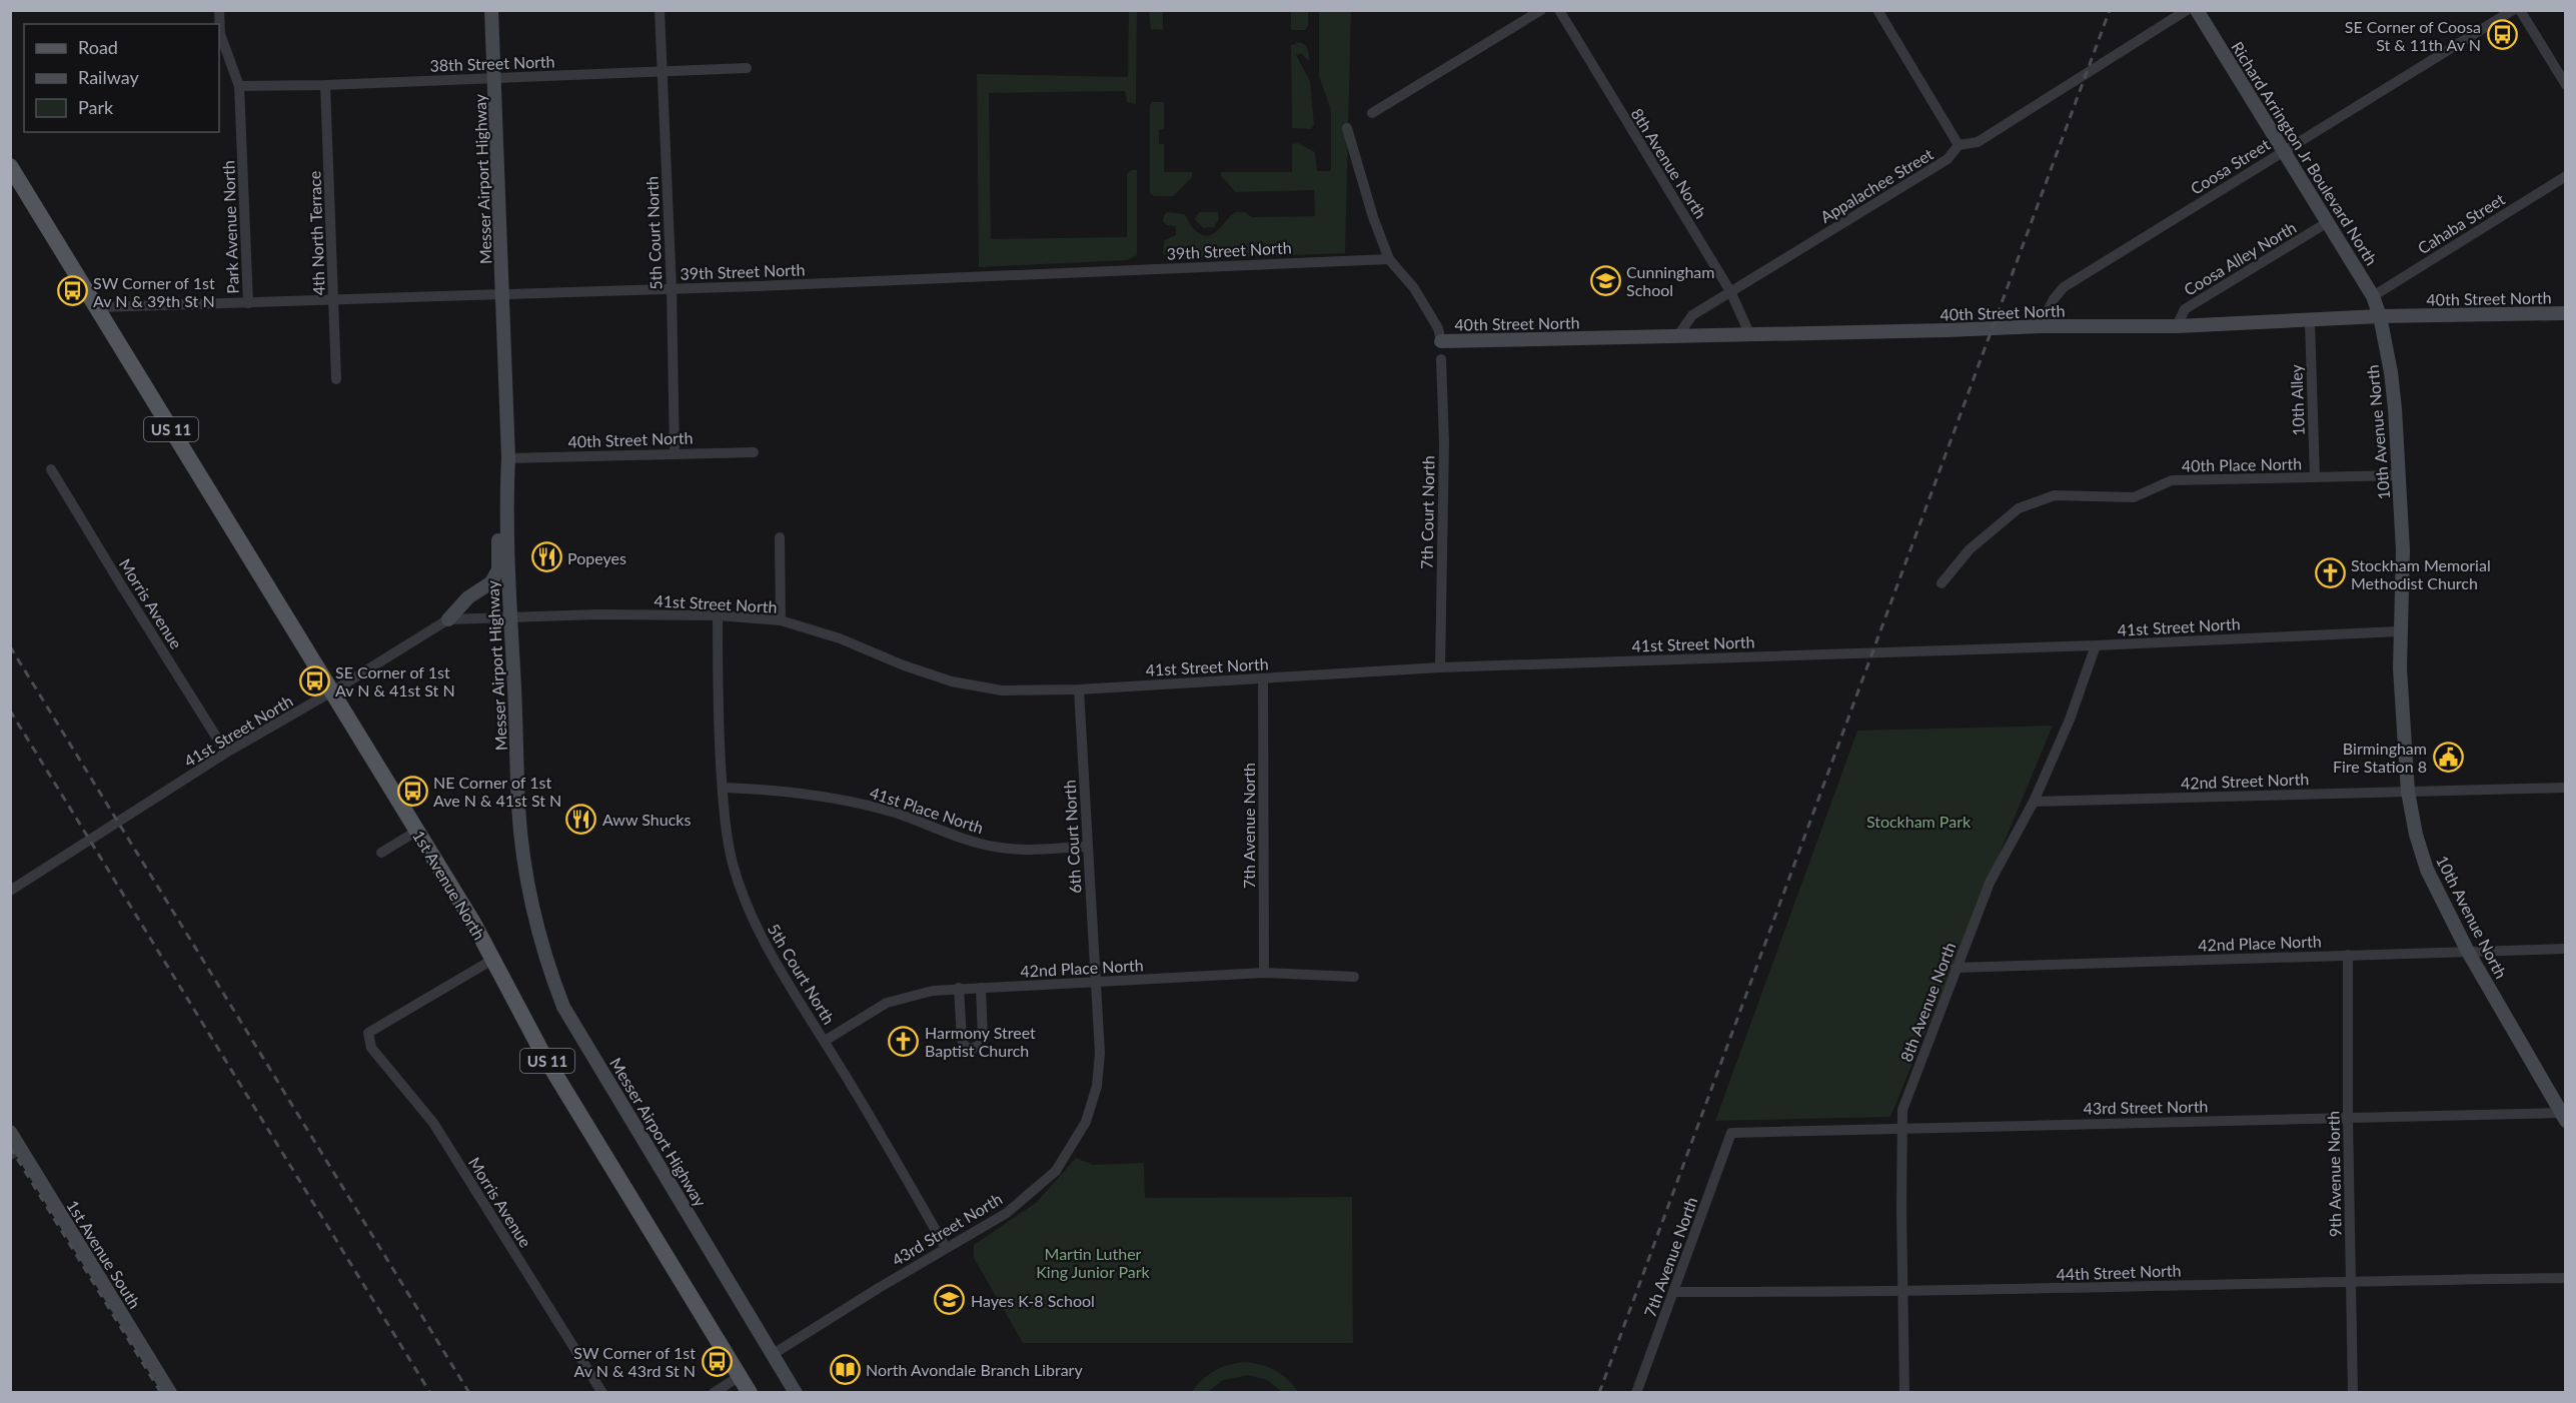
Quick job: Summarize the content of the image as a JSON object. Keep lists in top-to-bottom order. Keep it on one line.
{"streets":{"main road":["US 11","1st Avenue North"],"street":["38th Street North","Richard Arrington Jr Boulevard North","8th Avenue North","Coosa Street","Messer Airport Highway","Appalachee Street","Cahaba Street","Park Avenue North","4th North Terrace","5th Court North","39th Street North","Coosa Alley North","40th Street North","10th Alley","10th Avenue North","40th Place North","7th Court North","Morris Avenue","41st Street North","42nd Street North","41st Place North","7th Avenue North","6th Court North","42nd Place North","43rd Street North","9th Avenue North","1st Avenue South","44th Street North"]},"crossings":[["38th Street North","Messer Airport Highway"],["38th Street North","Park Avenue North"],["38th Street North","4th North Terrace"],["38th Street North","5th Court North"],["Richard Arrington Jr Boulevard North","Coosa Street"],["Richard Arrington Jr Boulevard North","Cahaba Street"],["Richard Arrington Jr Boulevard North","Coosa Alley North"],["Richard Arrington Jr Boulevard North","40th Street North"],["Richard Arrington Jr Boulevard North","10th Avenue North"],["8th Avenue North","Appalachee Street"],["8th Avenue North","40th Street North"],["8th Avenue North","41st Street North"],["8th Avenue North","42nd Street North"],["8th Avenue North","42nd Place North"],["8th Avenue North","43rd Street North"],["8th Avenue North","44th Street North"],["Coosa Street","40th Street North"],["Messer Airport Highway","39th Street North"],["Messer Airport Highway","40th Street North"],["Messer Airport Highway","41st Street North"],["Messer Airport Highway","43rd Street North"],["Appalachee Street","40th Street North"],["Park Avenue North","39th Street North"],["4th North Terrace","39th Street North"],["5th Court North","39th Street North"],["5th Court North","40th Street North"],["5th Court North","41st Street North"],["5th Court North","41st Place North"],["5th Court North","42nd Place North"],["5th Court North","43rd Street North"],["39th Street North","1st Avenue North"],["Coosa Alley North","40th Street North"],["40th Street North","10th Alley"],["40th Street North","10th Avenue North"],["10th Alley","40th Place North"],["10th Avenue North","40th Place North"],["10th Avenue North","41st Street North"],["10th Avenue North","42nd Street North"],["10th Avenue North","42nd Place North"],["10th Avenue North","43rd Street North"],["7th Court North","41st Street North"],["Morris Avenue","41st Street North"],["Morris Avenue","1st Avenue North"],["41st Street North","7th Avenue North"],["41st Street North","6th Court North"],["41st Street North","1st Avenue North"],["41st Place North","6th Court North"],["7th Avenue North","42nd Place North"],["7th Avenue North","43rd Street North"],["7th Avenue North","44th Street North"],["6th Court North","42nd Place North"],["6th Court North","43rd Street North"],["42nd Place North","43rd Street North"],["42nd Place North","9th Avenue North"],["43rd Street North","9th Avenue North"],["9th Avenue North","44th Street North"]],"parks":["Stockham Park","Martin Luther King Junior Park"],"places":{"bus stop":["SE Corner of Coosa St & 11th Av N","SW Corner of 1st Av N & 39th St N","SE Corner of 1st Av N & 41st St N","NE Corner of 1st Ave N & 41st St N","SW Corner of 1st Av N & 43rd St N"],"school or university":["Cunningham School","Hayes K-8 School"],"restaurant":["Popeyes","Aww Shucks"],"church":["Stockham Memorial Methodist Church","Harmony Street Baptist Church"],"public building":["Birmingham Fire Station 8"],"library":["North Avondale Branch Library"]},"legend":["Road","Railway","Park"]}
